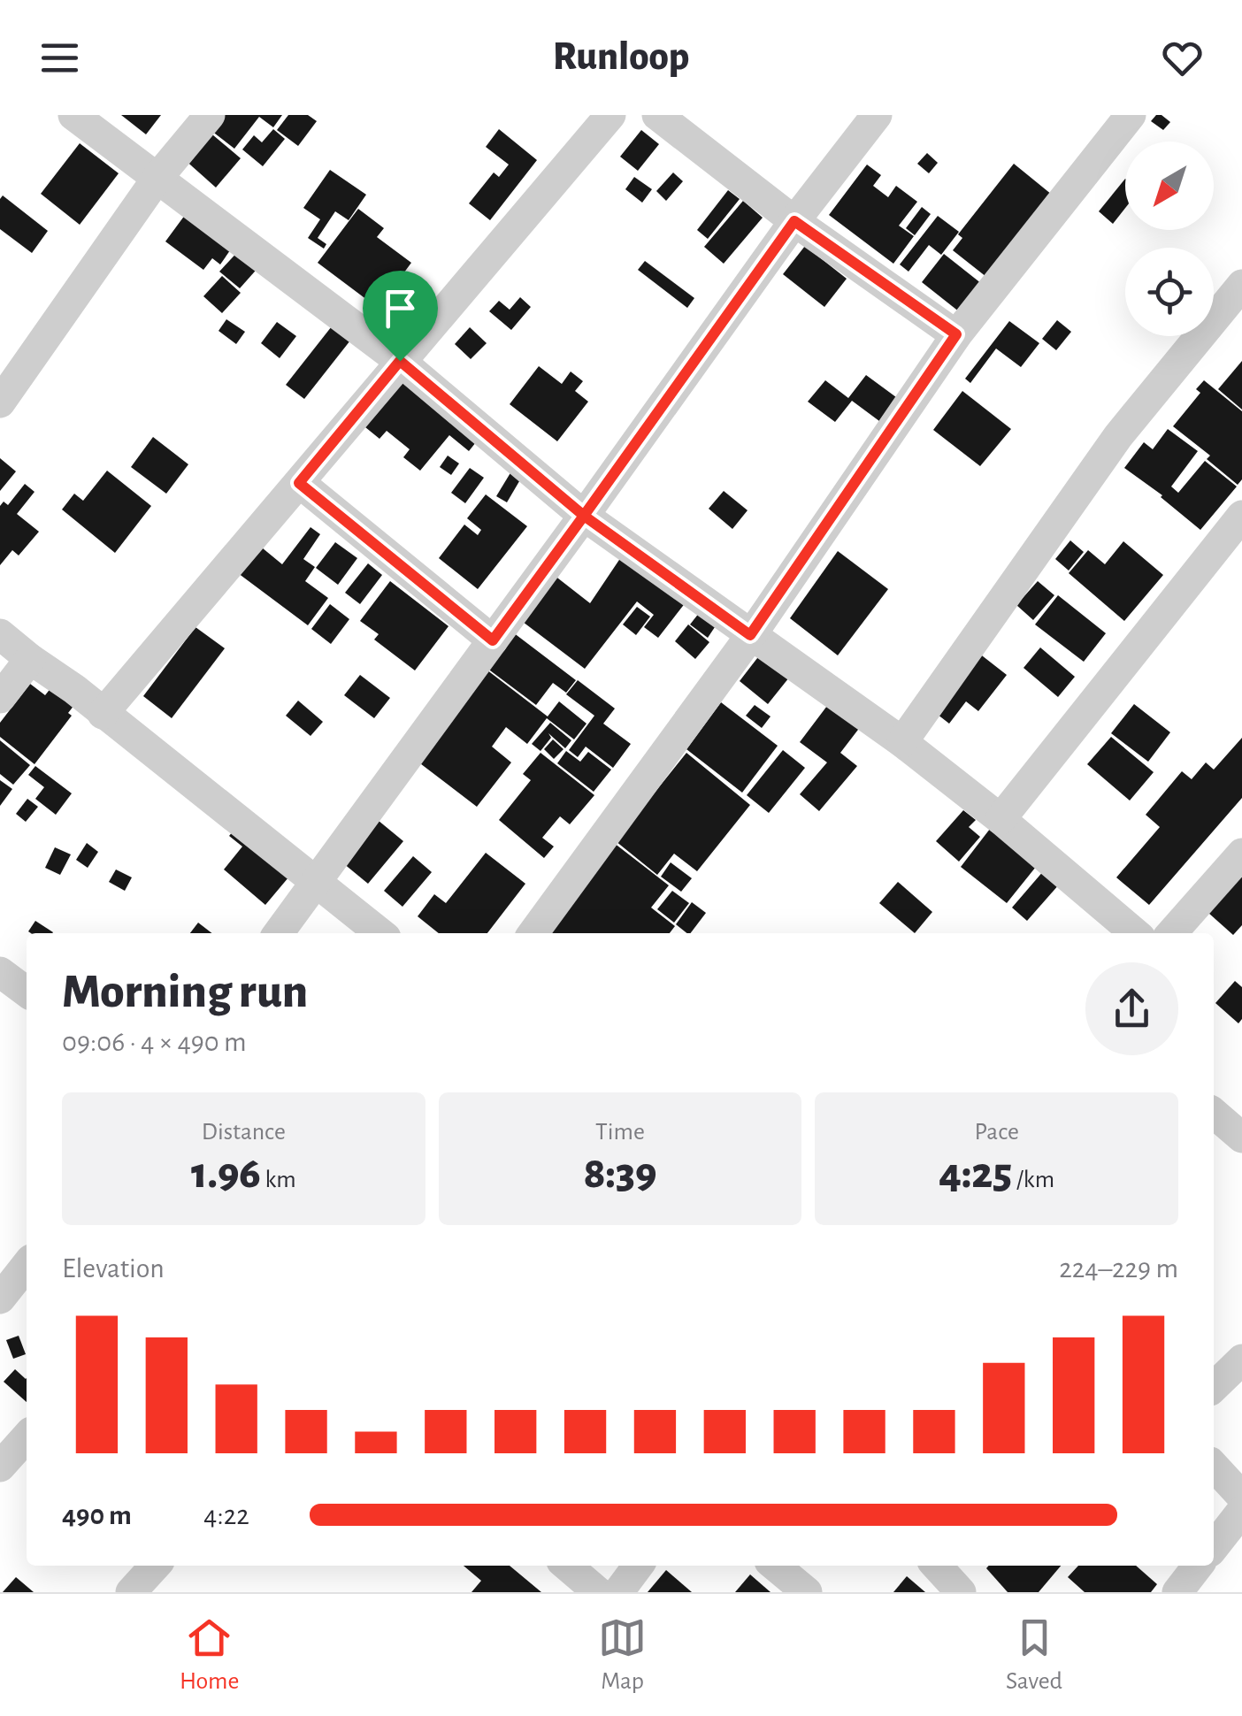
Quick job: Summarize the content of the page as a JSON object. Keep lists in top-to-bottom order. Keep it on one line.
{"north":"bottom left","page":{"header":"Runloop","heading":["Morning run","09:06 · 4 × 490 m"],"stats":[["Distance","1.96 km"],["Time","8:39"],["Pace","4:25 /km"]],"chart":["Elevation","224–229 m"],"list":[{"name":"490 m","note":"4:22"}],"tabs":["Home","Map","Saved"]}}
